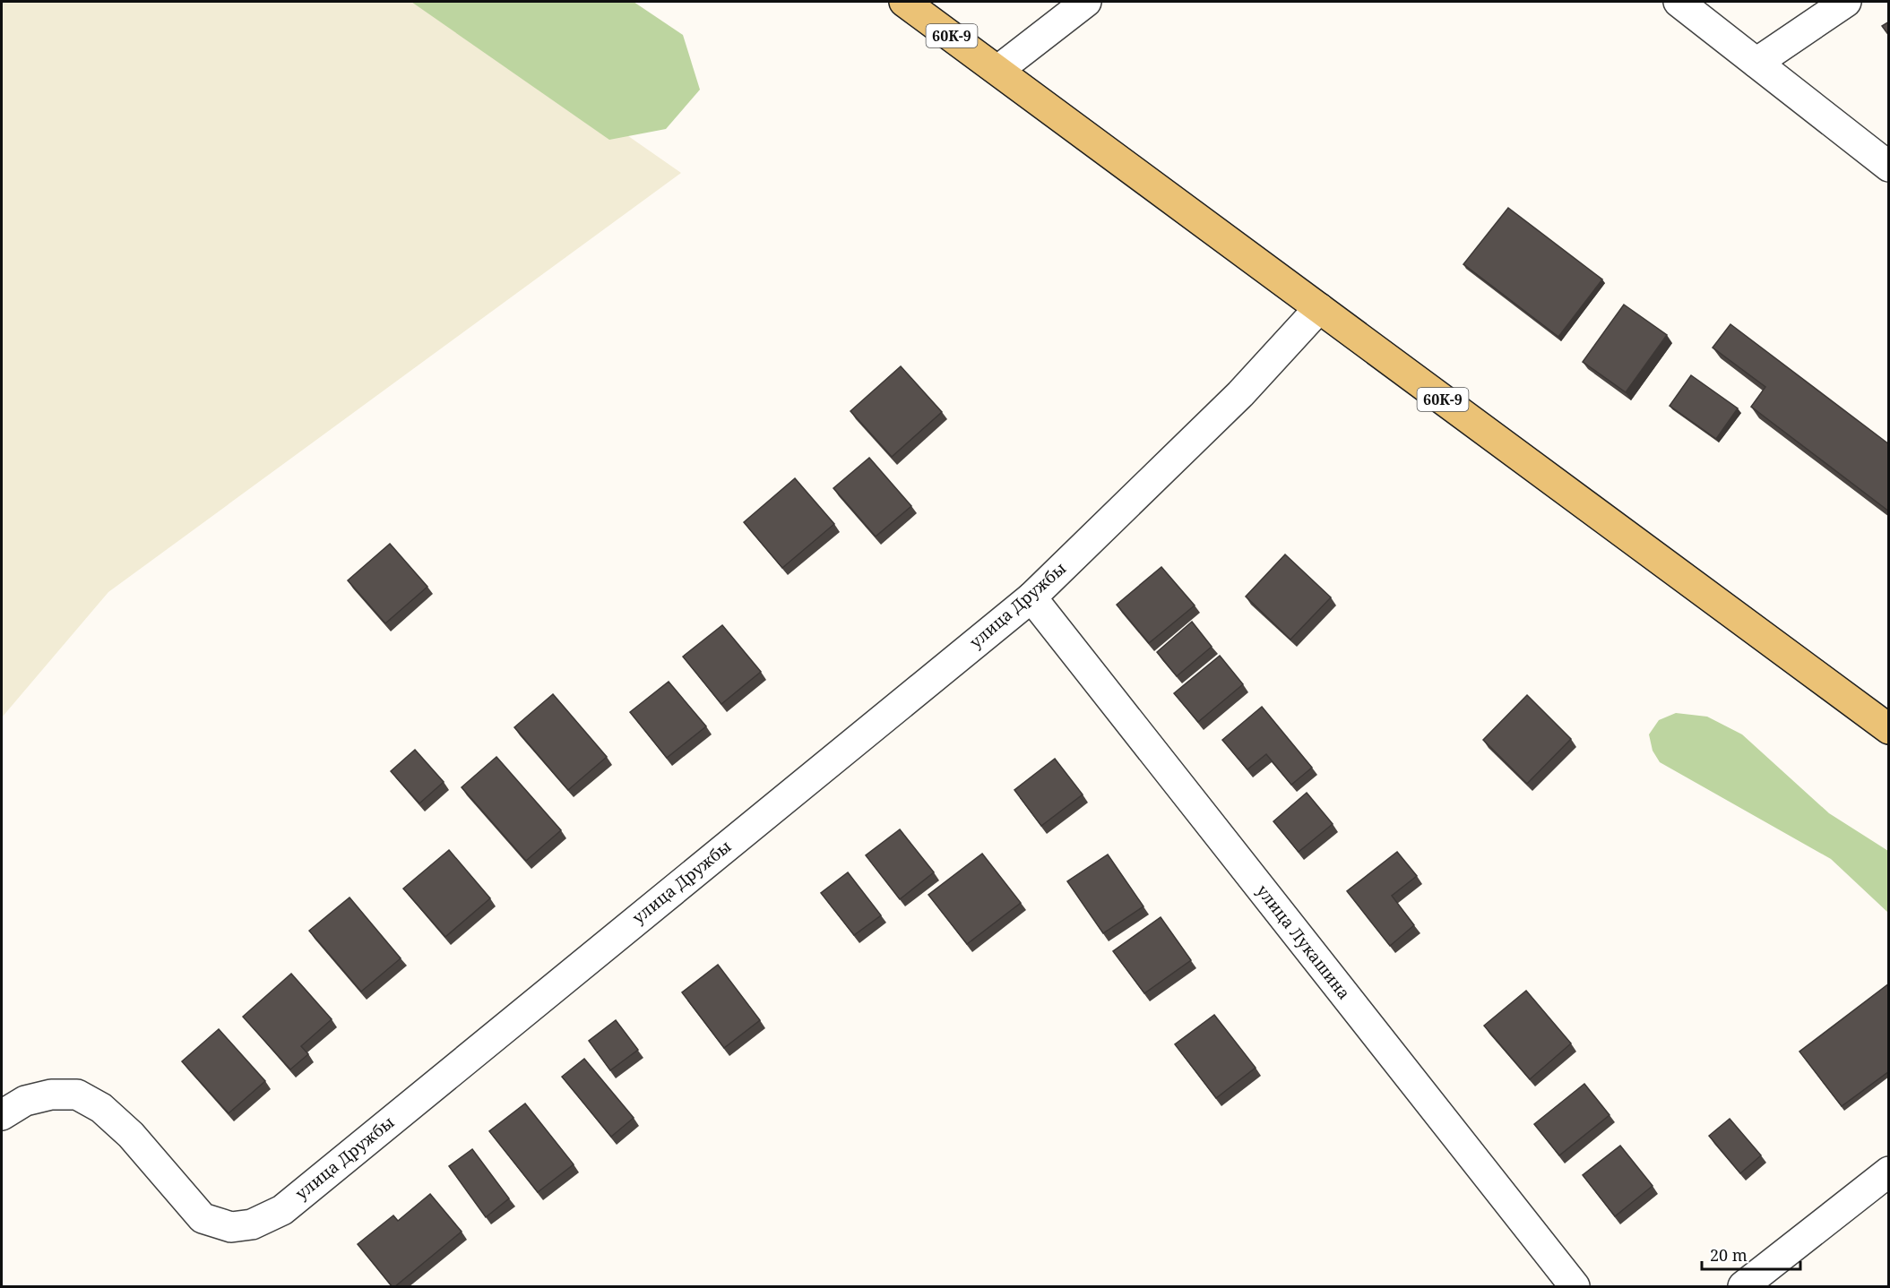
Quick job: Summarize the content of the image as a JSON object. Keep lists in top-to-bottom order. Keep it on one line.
{"streets":{"main road":["60К-9"],"street":["улица Дружбы","улица Лукашина"]},"crossings":[["60К-9","улица Дружбы"],["улица Дружбы","улица Лукашина"]],"scale_bar":"20 m"}
